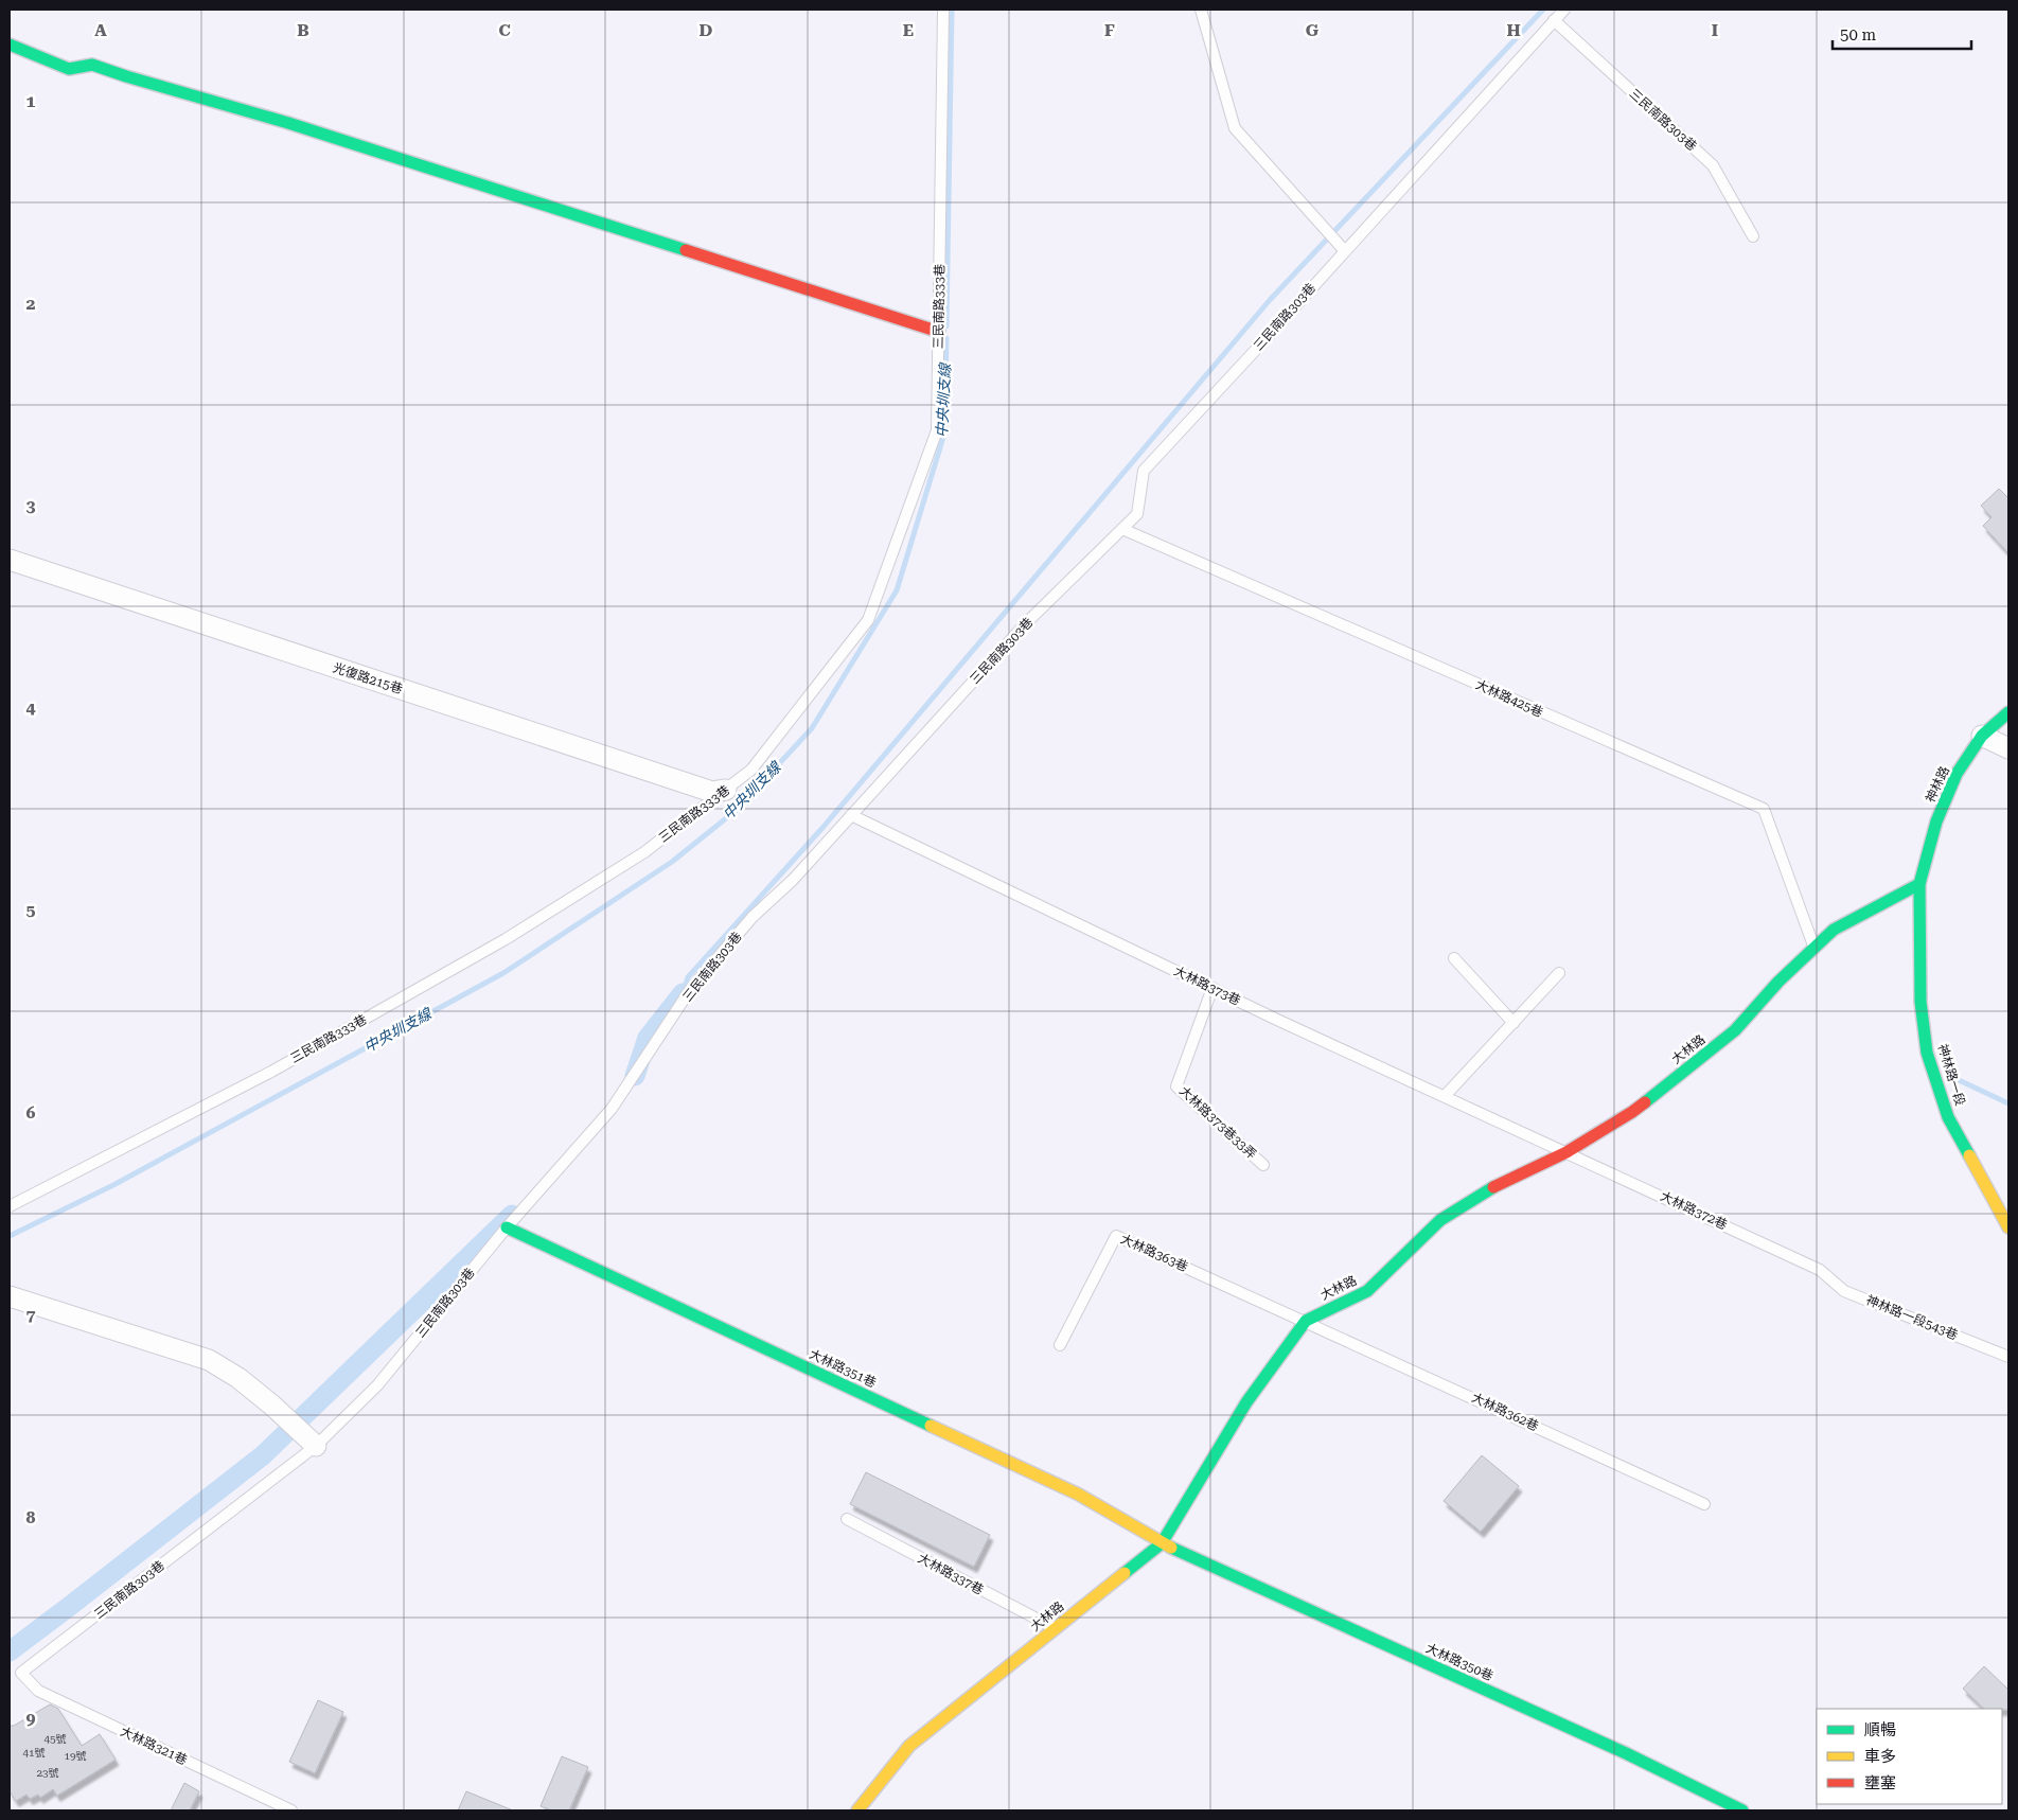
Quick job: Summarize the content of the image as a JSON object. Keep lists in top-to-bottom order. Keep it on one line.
{"streets":{"street":["光復路215巷","神林路","大林路","神林路一段","大林路351巷","大林路350巷"],"lane":["三民南路303巷","三民南路333巷","大林路425巷","大林路373巷","大林路373巷33弄","大林路372巷","大林路363巷","神林路一段543巷","大林路362巷","大林路337巷","大林路321巷"]},"crossings":[["三民南路303巷","大林路425巷"],["三民南路303巷","大林路373巷"],["三民南路303巷","大林路351巷"],["三民南路303巷","大林路321巷"],["三民南路333巷","光復路215巷"],["大林路425巷","大林路"],["神林路","大林路"],["神林路","神林路一段"],["大林路373巷","大林路"],["大林路373巷","大林路373巷33弄"],["大林路373巷","大林路372巷"],["大林路","神林路一段"],["大林路","大林路372巷"],["大林路","大林路363巷"],["大林路","大林路351巷"],["大林路","大林路362巷"],["大林路","大林路337巷"],["大林路","大林路350巷"],["大林路372巷","神林路一段543巷"],["大林路363巷","大林路362巷"],["大林路351巷","大林路350巷"]],"water":["中央圳支線"],"house_numbers":["45號","41號","19號","23號"],"legend":["順暢","車多","壅塞"],"scale_bar":"50 m","grid":{"columns":["A","B","C","D","E","F","G","H","I"],"rows":["1","2","3","4","5","6","7","8","9"]}}
